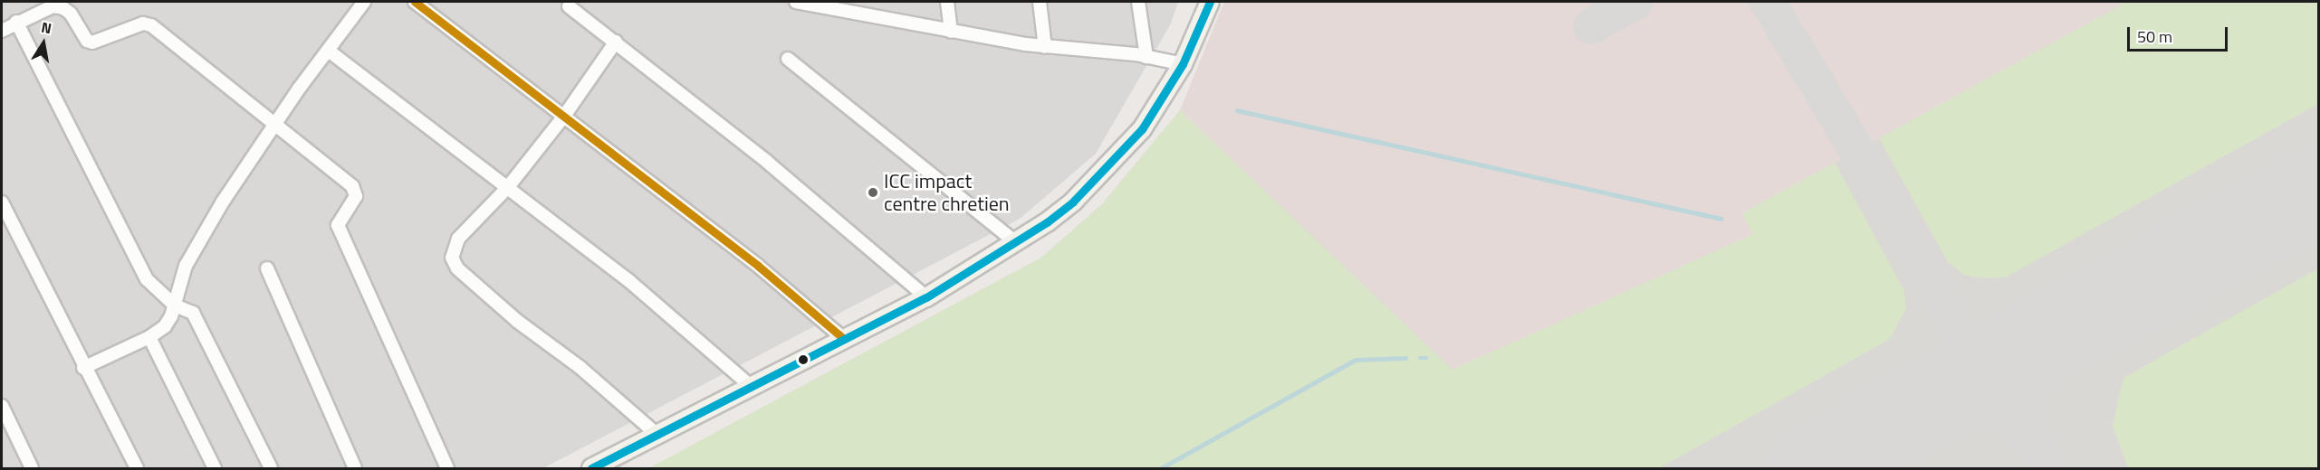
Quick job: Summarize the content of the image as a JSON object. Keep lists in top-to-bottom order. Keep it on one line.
{"places":["ICC impact centre chretien"],"scale_bar":"50 m","north":"top"}
